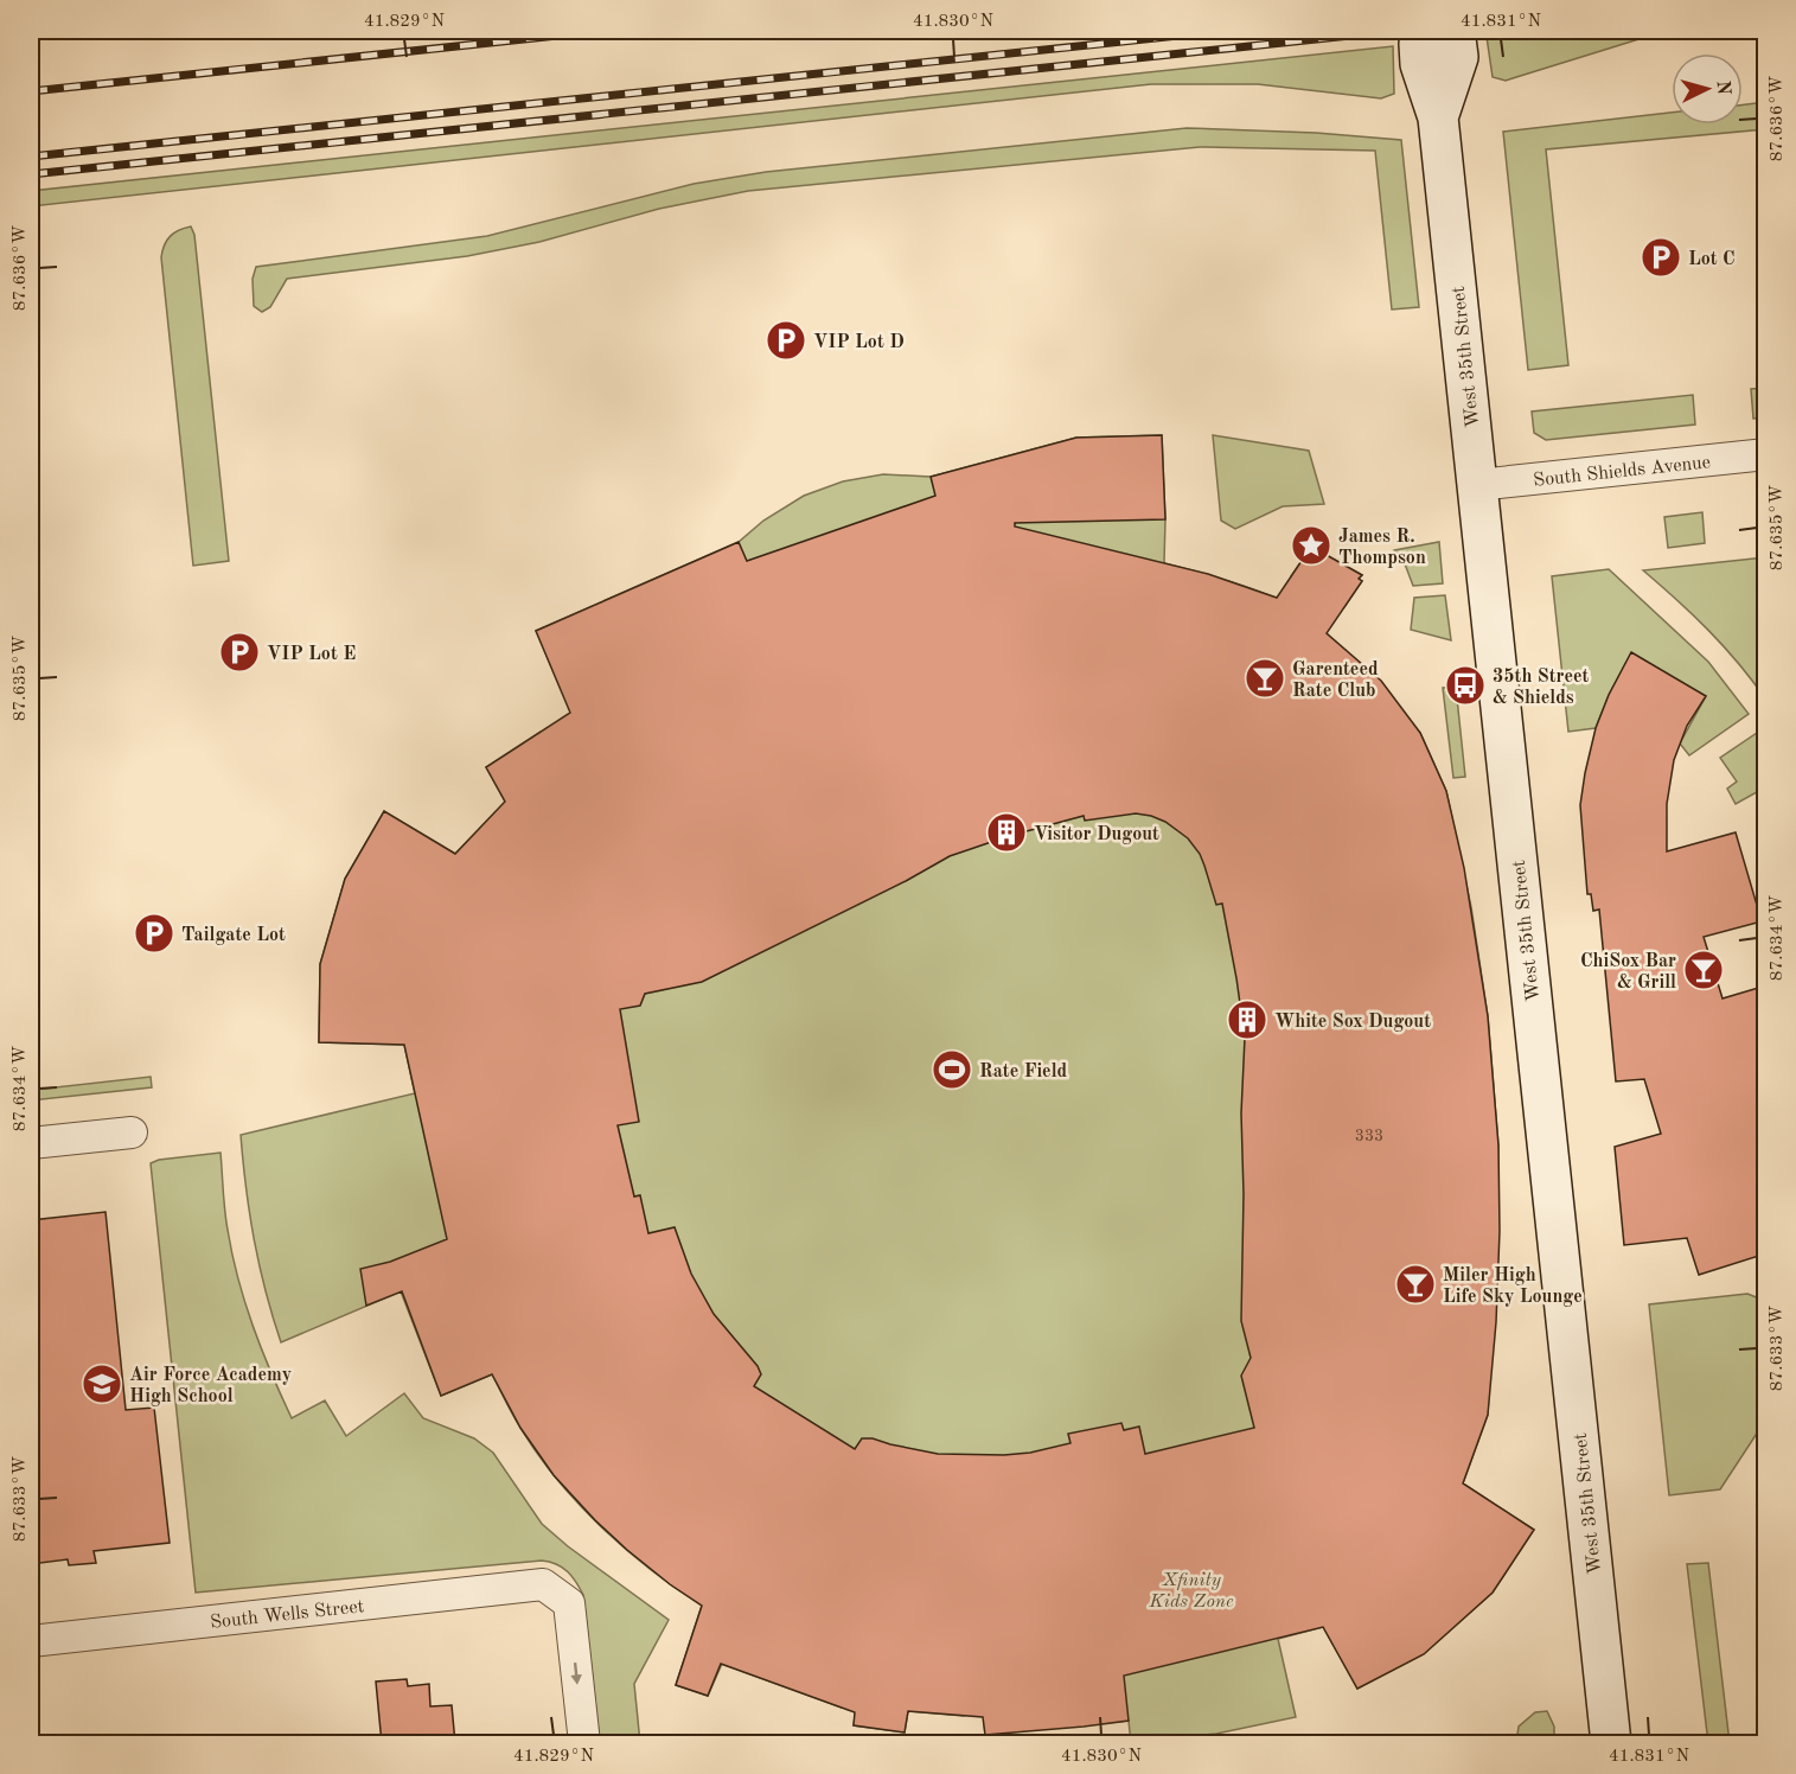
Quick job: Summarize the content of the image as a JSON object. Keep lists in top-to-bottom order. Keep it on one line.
{"streets":{"main road":["West 35th Street"],"street":["South Shields Avenue","South Wells Street"]},"crossings":[["West 35th Street","South Shields Avenue"]],"one_way":["South Wells Street"],"parks":["Xfinity Kids Zone"],"places":{"parking":["Lot C","VIP Lot D","VIP Lot E","Tailgate Lot"],"place":["James R. Thompson"],"bar":["Garenteed Rate Club","ChiSox Bar & Grill","Miler High Life Sky Lounge"],"bus stop":["35th Street & Shields"],"building":["Visitor Dugout","White Sox Dugout"],"sports":["Rate Field"],"school or university":["Air Force Academy High School"]},"house_numbers":["333"],"north":"right","coordinates":["41.829°N","41.830°N","41.831°N","87.636°W","87.635°W","87.634°W","87.633°W"]}
